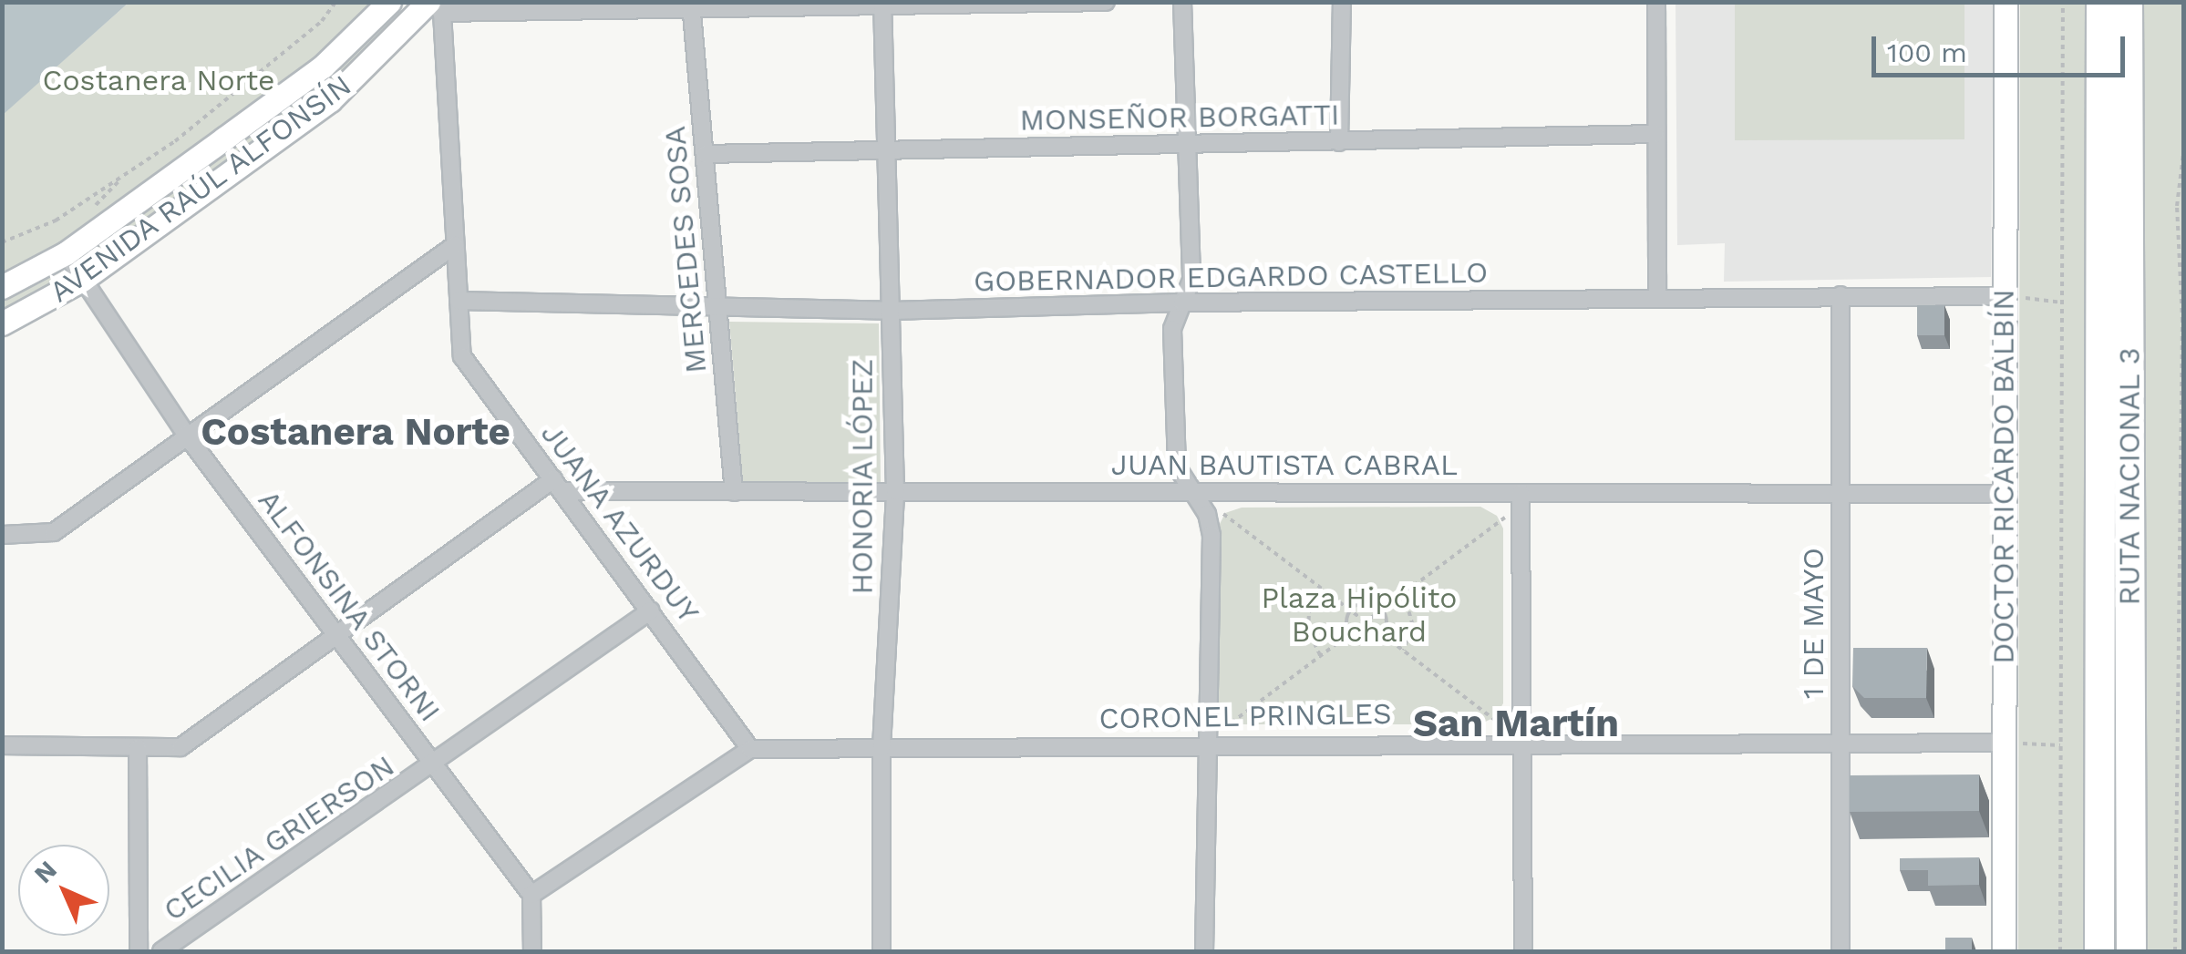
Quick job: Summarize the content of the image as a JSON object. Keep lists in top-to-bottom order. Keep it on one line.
{"streets":{"highway":["RUTA NACIONAL 3"],"main road":["AVENIDA RAÚL ALFONSÍN","DOCTOR RICARDO BALBÍN"],"street":["MONSEÑOR BORGATTI","MERCEDES SOSA","GOBERNADOR EDGARDO CASTELLO","JUAN BAUTISTA CABRAL","HONORIA LÓPEZ","JUANA AZURDUY","ALFONSINA STORNI","1 DE MAYO","CORONEL PRINGLES","CECILIA GRIERSON"]},"crossings":[["MONSEÑOR BORGATTI","MERCEDES SOSA"],["MONSEÑOR BORGATTI","HONORIA LÓPEZ"],["AVENIDA RAÚL ALFONSÍN","JUANA AZURDUY"],["AVENIDA RAÚL ALFONSÍN","ALFONSINA STORNI"],["MERCEDES SOSA","GOBERNADOR EDGARDO CASTELLO"],["MERCEDES SOSA","JUAN BAUTISTA CABRAL"],["GOBERNADOR EDGARDO CASTELLO","HONORIA LÓPEZ"],["GOBERNADOR EDGARDO CASTELLO","DOCTOR RICARDO BALBÍN"],["GOBERNADOR EDGARDO CASTELLO","JUANA AZURDUY"],["GOBERNADOR EDGARDO CASTELLO","1 DE MAYO"],["JUAN BAUTISTA CABRAL","HONORIA LÓPEZ"],["JUAN BAUTISTA CABRAL","DOCTOR RICARDO BALBÍN"],["JUAN BAUTISTA CABRAL","JUANA AZURDUY"],["JUAN BAUTISTA CABRAL","1 DE MAYO"],["HONORIA LÓPEZ","CORONEL PRINGLES"],["DOCTOR RICARDO BALBÍN","CORONEL PRINGLES"],["JUANA AZURDUY","CORONEL PRINGLES"],["JUANA AZURDUY","CECILIA GRIERSON"],["ALFONSINA STORNI","CECILIA GRIERSON"],["1 DE MAYO","CORONEL PRINGLES"]],"districts":["Costanera Norte","San Martín"],"parks":["Costanera Norte","Plaza Hipólito Bouchard"],"scale_bar":"100 m","north":"top left"}
